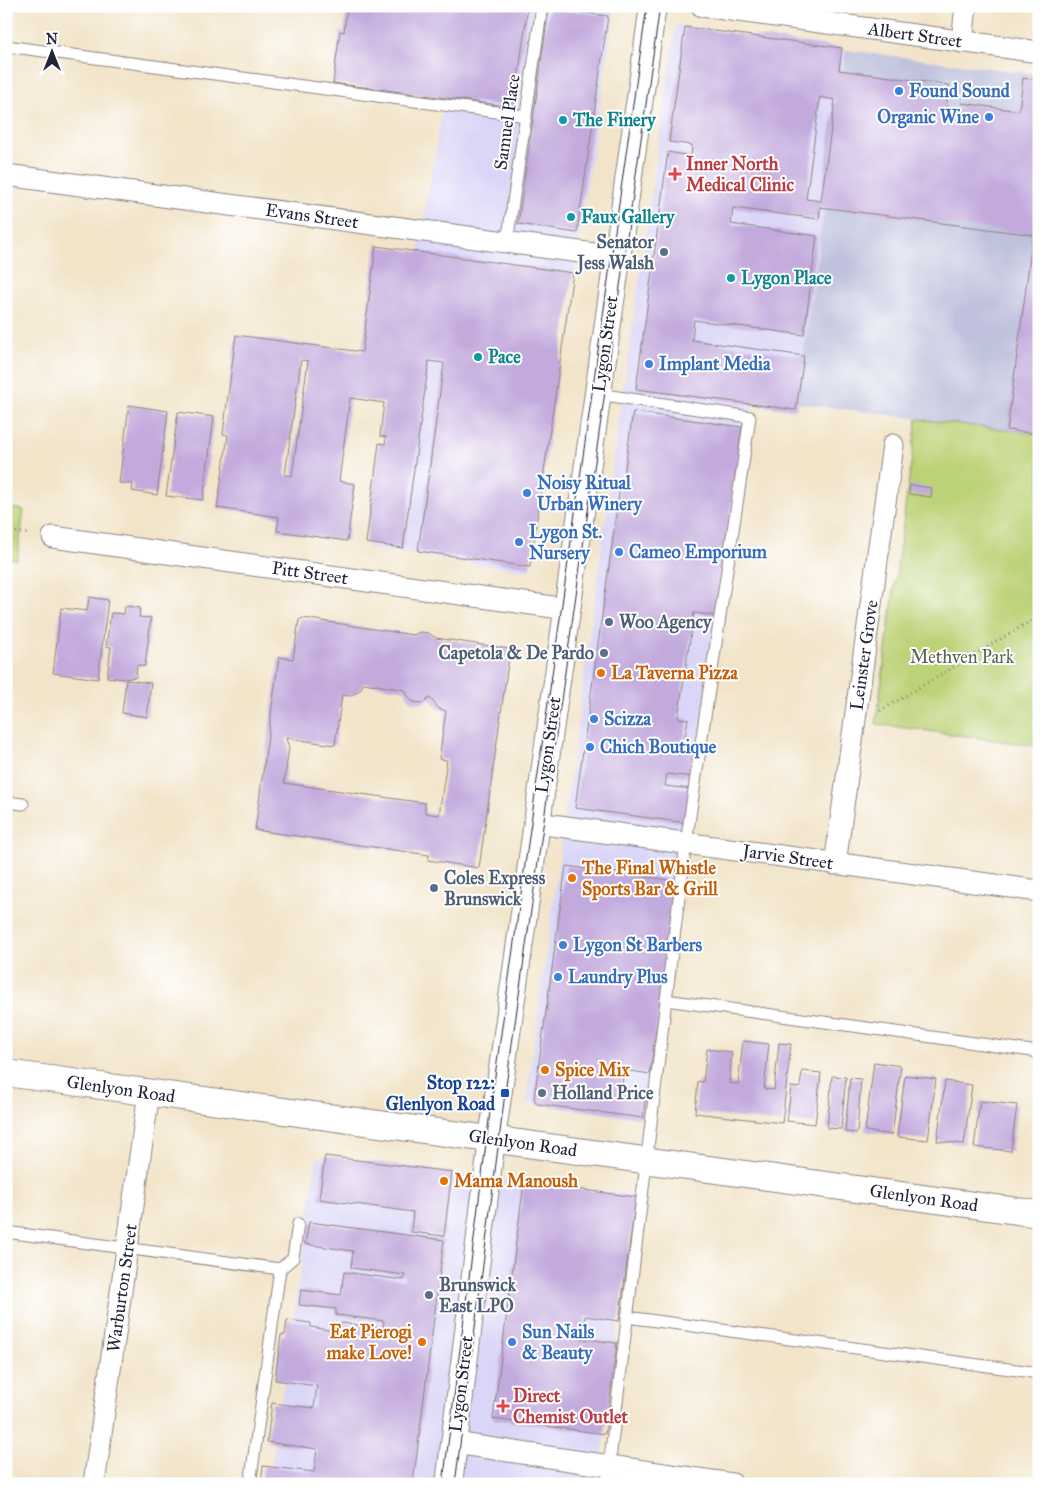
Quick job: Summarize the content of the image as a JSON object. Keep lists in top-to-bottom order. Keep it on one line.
{"streets":{"street":["Albert Street","Evans Street","Lygon Street","Pitt Street","Leinster Grove","Jarvie Street","Glenlyon Road","Warburton Street"],"lane":["Samuel Place"]},"crossings":[["Samuel Place","Evans Street"],["Evans Street","Lygon Street"],["Lygon Street","Pitt Street"],["Lygon Street","Jarvie Street"],["Lygon Street","Glenlyon Road"],["Leinster Grove","Jarvie Street"],["Glenlyon Road","Warburton Street"]],"parks":["Methven Park"],"places":{"other":["Found Sound","Organic Wine","The Finery","Faux Gallery","Senator Jess Walsh","Lygon Place","Pace","Implant Media","Noisy Ritual Urban Winery","Lygon St. Nursery","Cameo Emporium","Woo Agency","Capetola & De Pardo","La Taverna Pizza","Scizza","Chich Boutique","The Final Whistle Sports Bar & Grill","Coles Express Brunswick","Lygon St Barbers","Laundry Plus","Spice Mix","Holland Price","Mama Manoush","Brunswick East LPO","Eat Pierogi make Love!","Sun Nails & Beauty"],"health":["Inner North Medical Clinic","Direct Chemist Outlet"],"transit":["Stop 122: Glenlyon Road"]},"north":"top"}
